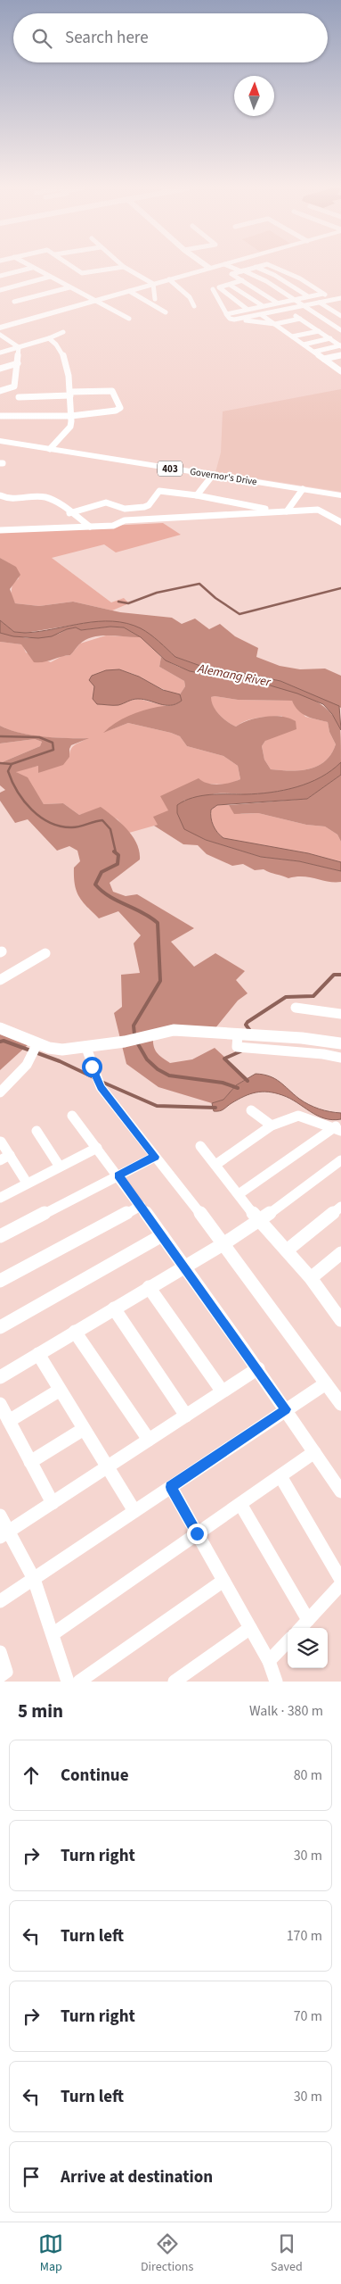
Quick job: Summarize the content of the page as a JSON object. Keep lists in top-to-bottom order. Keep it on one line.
{"streets":{"main road":["403","Governor's Drive"]},"water":["Alemang River"],"north":"top","page":{"search":"Search here","heading":["5 min","Walk · 380 m"],"list":[["Continue","80 m"],["Turn right","30 m"],["Turn left","170 m"],["Turn right","70 m"],["Turn left","30 m"],"Arrive at destination"],"nav":["Map","Directions","Saved"]}}
